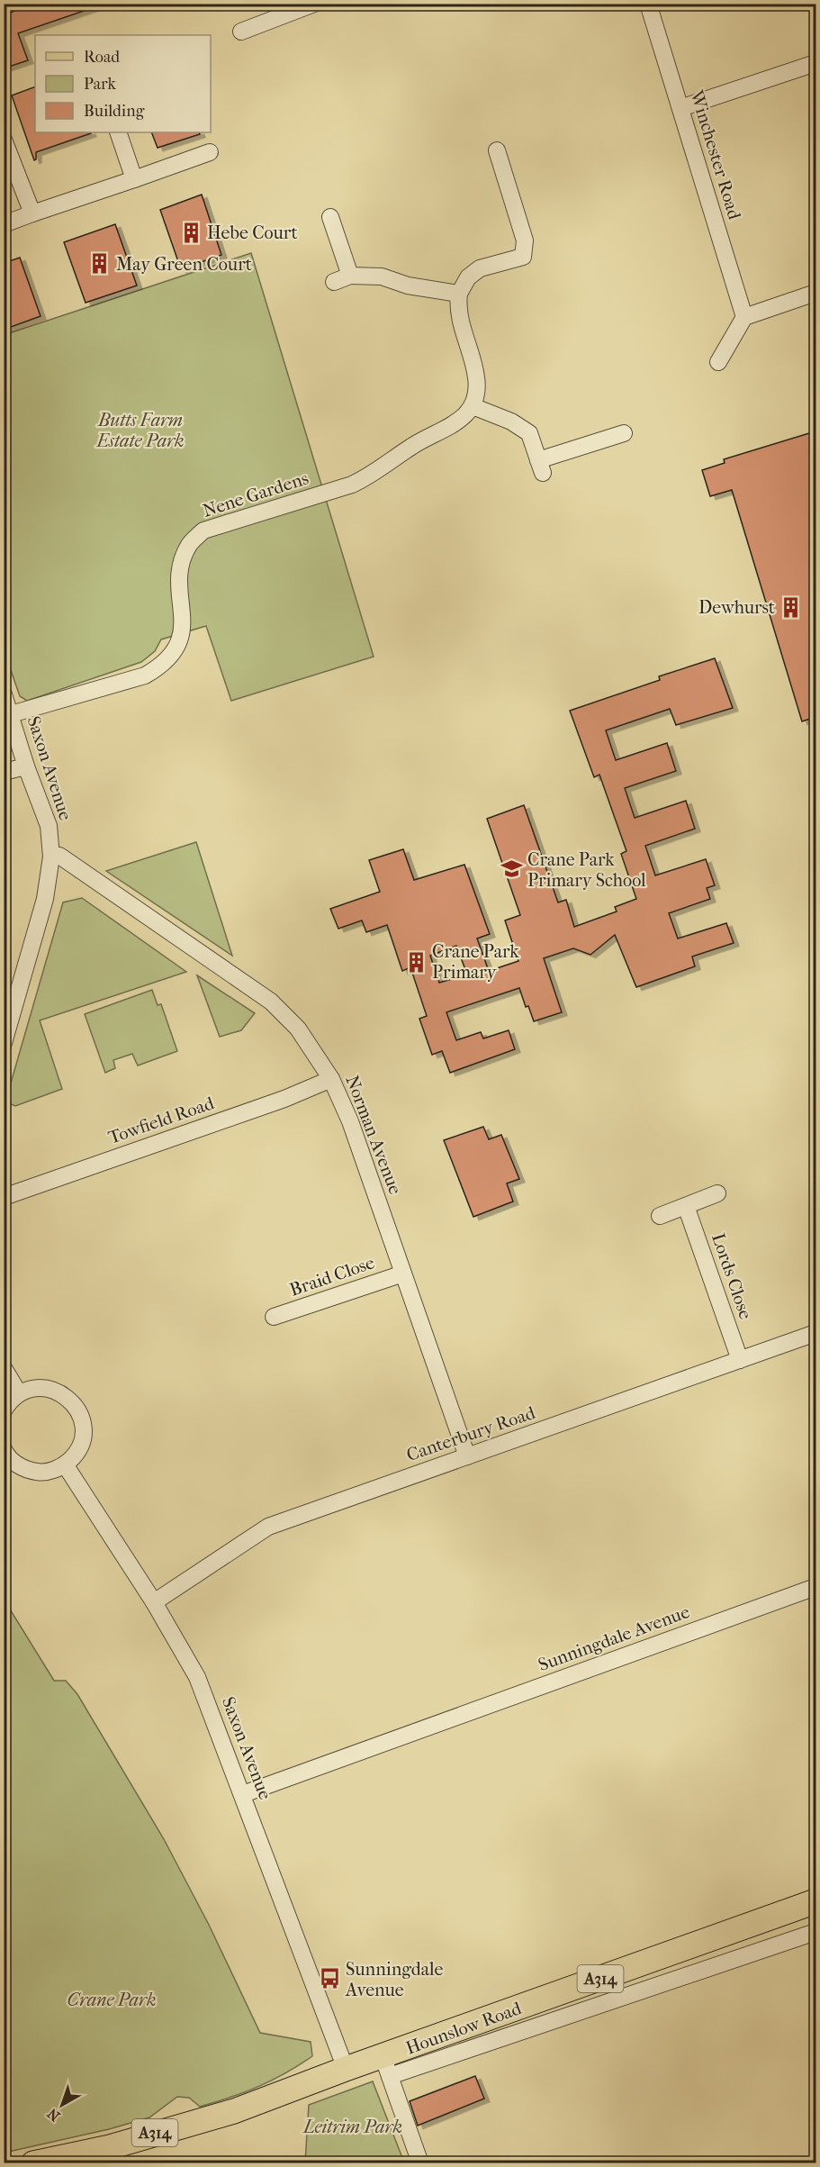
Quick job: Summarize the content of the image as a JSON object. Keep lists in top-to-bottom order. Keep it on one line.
{"streets":{"main road":["A314","Hounslow Road"],"street":["Winchester Road","Nene Gardens","Saxon Avenue","Towfield Road","Norman Avenue","Braid Close","Lords Close","Canterbury Road","Sunningdale Avenue"]},"crossings":[["Nene Gardens","Saxon Avenue"],["Saxon Avenue","Norman Avenue"],["Saxon Avenue","Canterbury Road"],["Saxon Avenue","Sunningdale Avenue"],["Saxon Avenue","Hounslow Road"],["Towfield Road","Norman Avenue"],["Norman Avenue","Braid Close"],["Norman Avenue","Canterbury Road"],["Lords Close","Canterbury Road"]],"parks":["Butts Farm Estate Park","Crane Park","Leitrim Park"],"places":{"building":["Hebe Court","May Green Court","Dewhurst","Crane Park Primary"],"school or university":["Crane Park Primary School"],"bus stop":["Sunningdale Avenue"]},"legend":["Road","Park","Building"],"north":"bottom left"}
